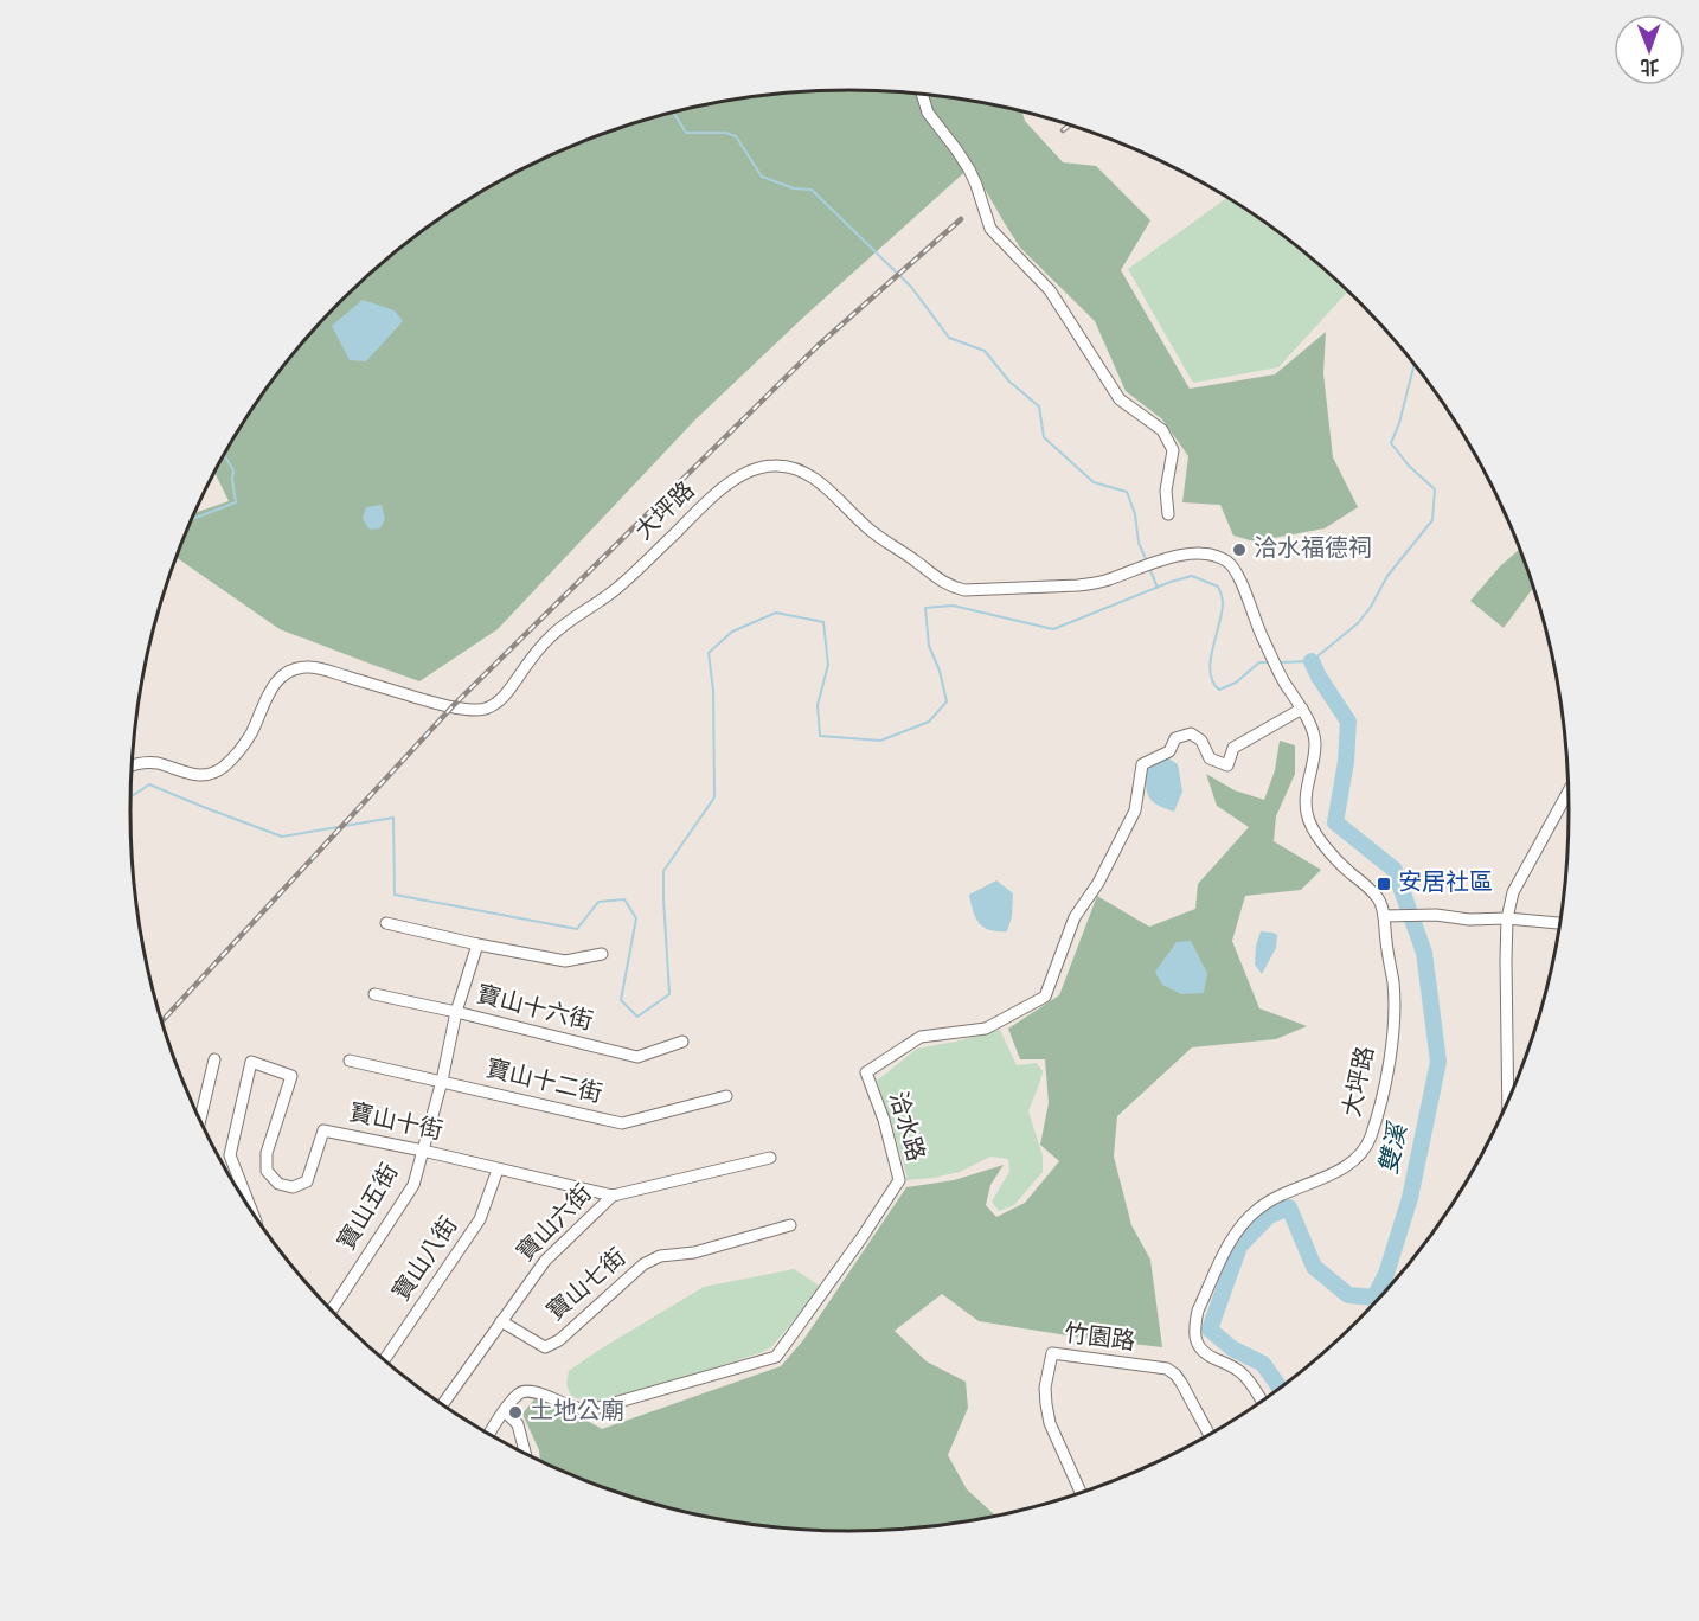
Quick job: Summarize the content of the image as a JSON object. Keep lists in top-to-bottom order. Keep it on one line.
{"streets":{"street":["大坪路","寶山十六街","寶山十二街","寶山十街","洽水路","寶山五街","寶山六街","寶山八街","寶山七街","竹園路"]},"crossings":[["大坪路","洽水路"],["寶山十六街","寶山五街"],["寶山十二街","寶山五街"],["寶山十街","寶山五街"],["寶山十街","寶山六街"],["寶山十街","寶山八街"],["寶山六街","寶山七街"]],"water":["雙溪"],"places":{"other":["洽水福德祠","土地公廟"],"transit":["安居社區"]},"north":"bottom"}
